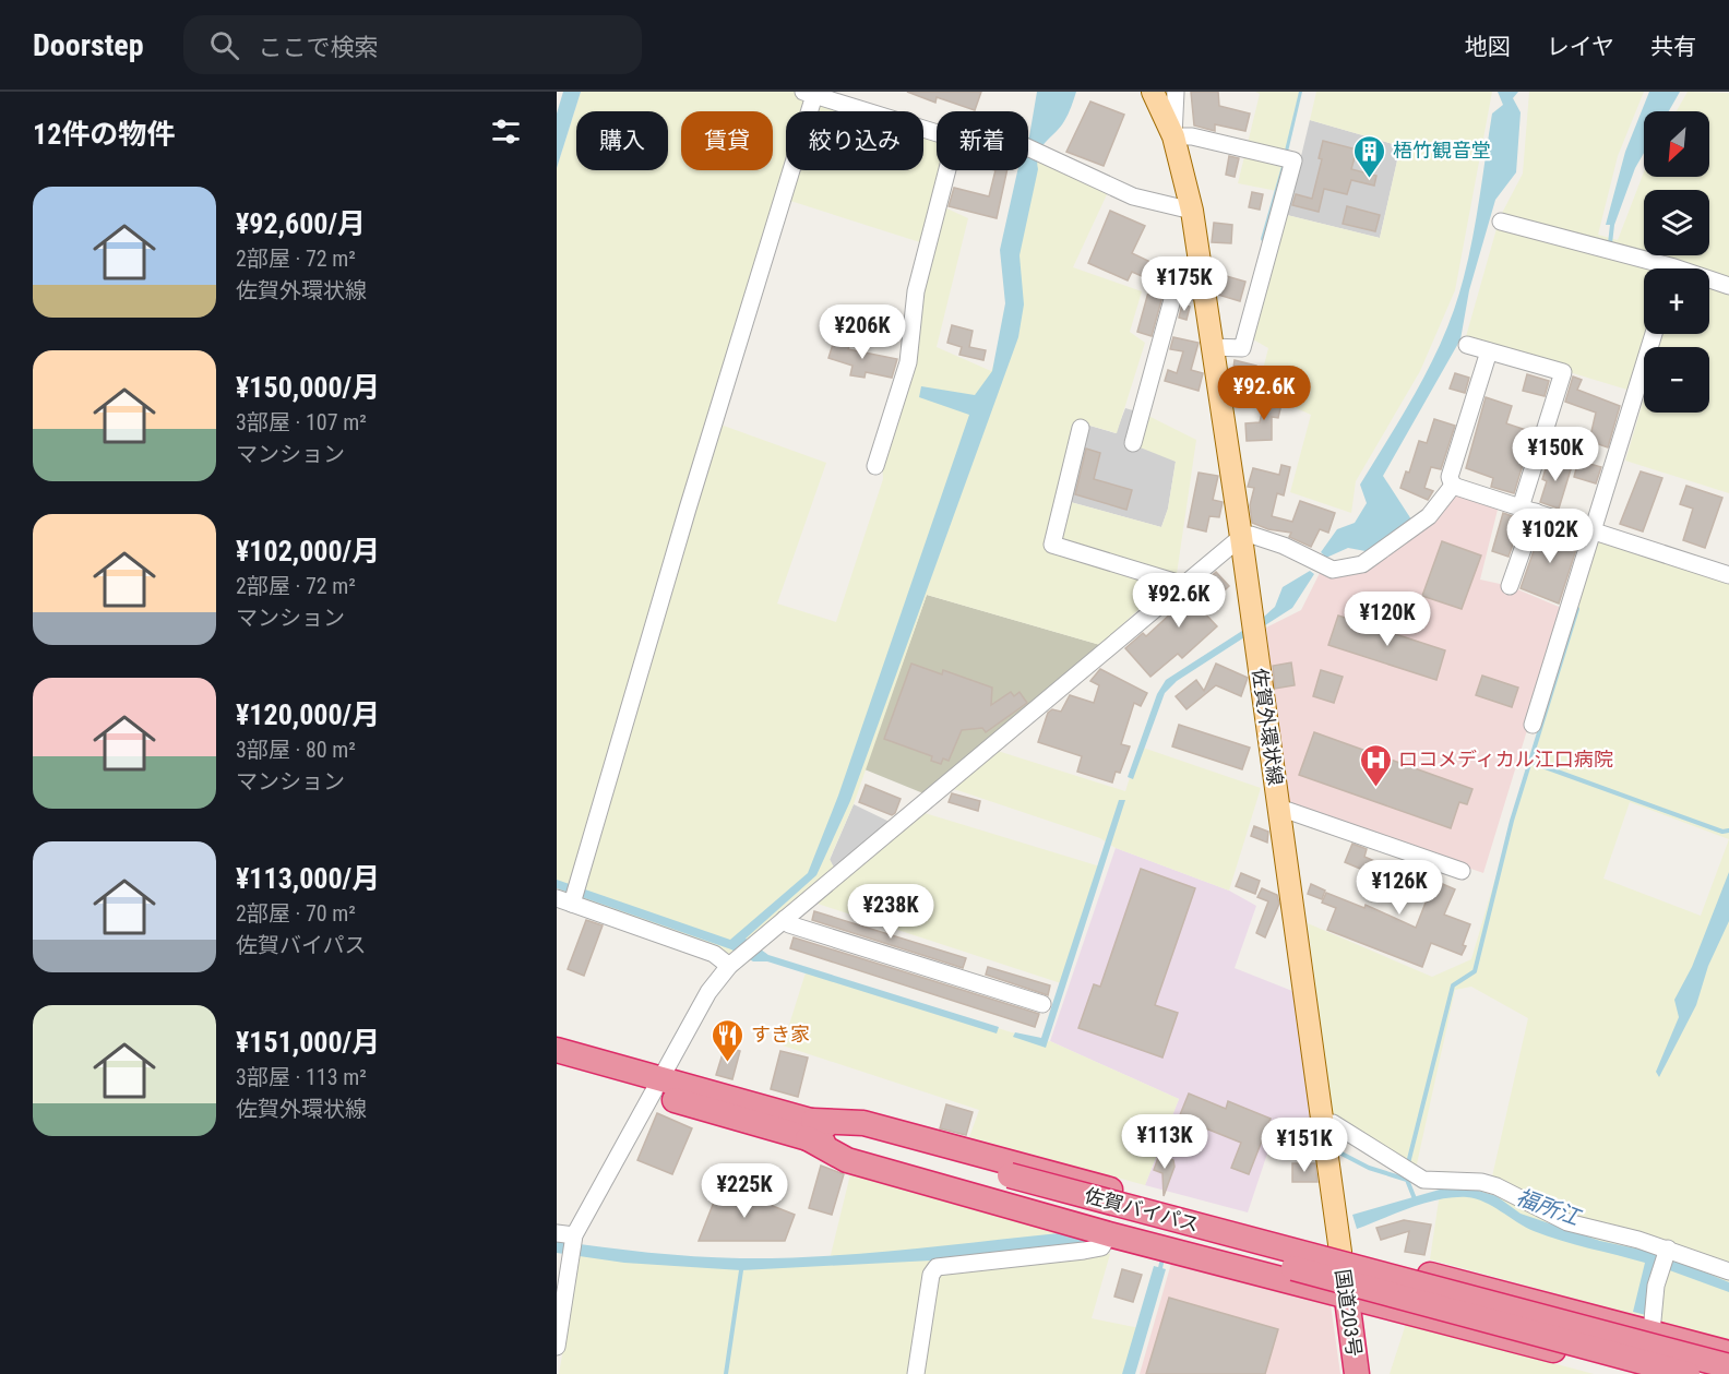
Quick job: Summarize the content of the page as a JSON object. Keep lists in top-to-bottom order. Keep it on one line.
{"streets":{"highway":["佐賀バイパス","国道203号"],"main road":["佐賀外環状線"]},"crossings":[["佐賀外環状線","国道203号"]],"water":["福所江"],"places":{"building":["梧竹観音堂"],"hospital":["ロコメディカル江口病院"],"restaurant":["すき家"]},"north":"bottom left","page":{"header":"Doorstep","search":"ここで検索","nav":["地図","レイヤ","共有"],"heading":"12件の物件","map_buttons":["+","−"],"chip":["購入","賃貸","絞り込み","新着"],"list":[{"name":"¥92,600/月","note":"2部屋 · 72 m² · 佐賀外環状線"},{"name":"¥150,000/月","note":"3部屋 · 107 m² · マンション"},{"name":"¥102,000/月","note":"2部屋 · 72 m² · マンション"},{"name":"¥120,000/月","note":"3部屋 · 80 m² · マンション"},{"name":"¥113,000/月","note":"2部屋 · 70 m² · 佐賀バイパス"},{"name":"¥151,000/月","note":"3部屋 · 113 m² · 佐賀外環状線"}],"price":["¥175K","¥206K","¥92.6K","¥150K","¥102K","¥92.6K","¥120K","¥126K","¥238K","¥113K","¥151K","¥225K"]}}
